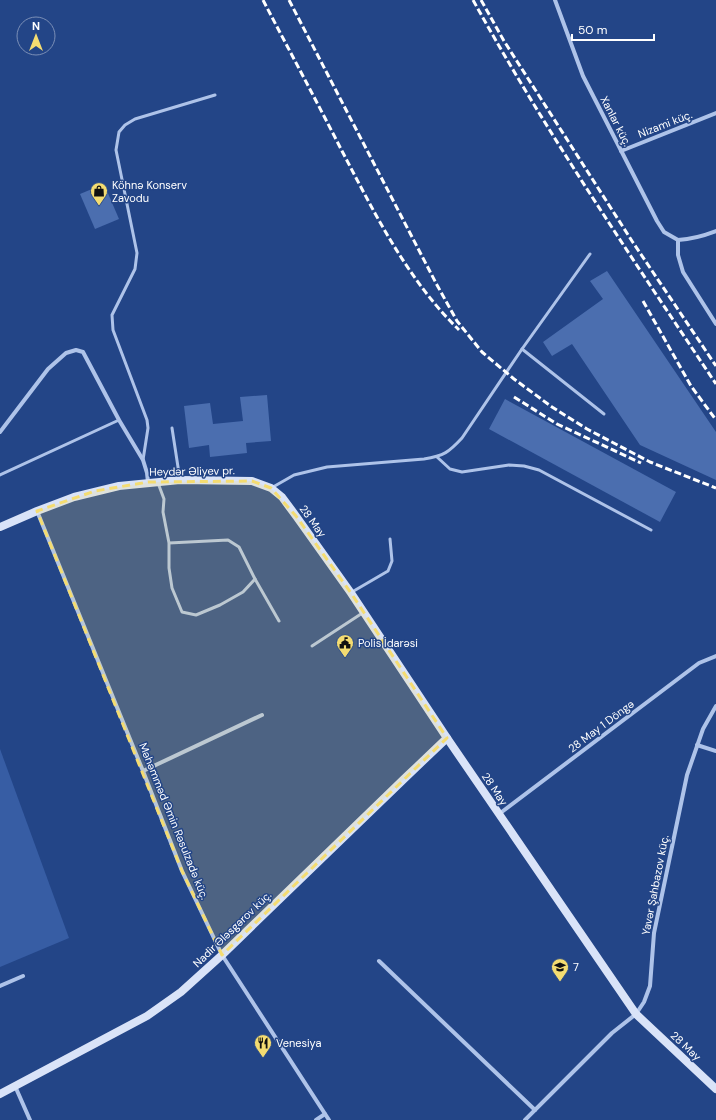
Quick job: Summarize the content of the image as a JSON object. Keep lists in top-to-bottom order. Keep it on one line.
{"streets":{"main road":["Heydər Əliyev pr.","28 May","Nadir Ələsgərov küç."],"street":["Xanlar küç.","Nizami küç.","28 May 1 Döngə","Məhəmməd Əmin Rəsulzadə küç.","Yavər Şahbazov küç."]},"crossings":[["Xanlar küç.","Nizami küç."],["Heydər Əliyev pr.","28 May"],["Heydər Əliyev pr.","Məhəmməd Əmin Rəsulzadə küç."],["28 May","28 May 1 Döngə"],["28 May","Yavər Şahbazov küç."],["28 May","Nadir Ələsgərov küç."],["Məhəmməd Əmin Rəsulzadə küç.","Nadir Ələsgərov küç."]],"places":{"shop":["Köhnə Konserv Zavodu"],"public building":["Polis İdarəsi"],"school or university":["7"],"restaurant":["Venesiya"]},"scale_bar":"50 m","north":"top"}
